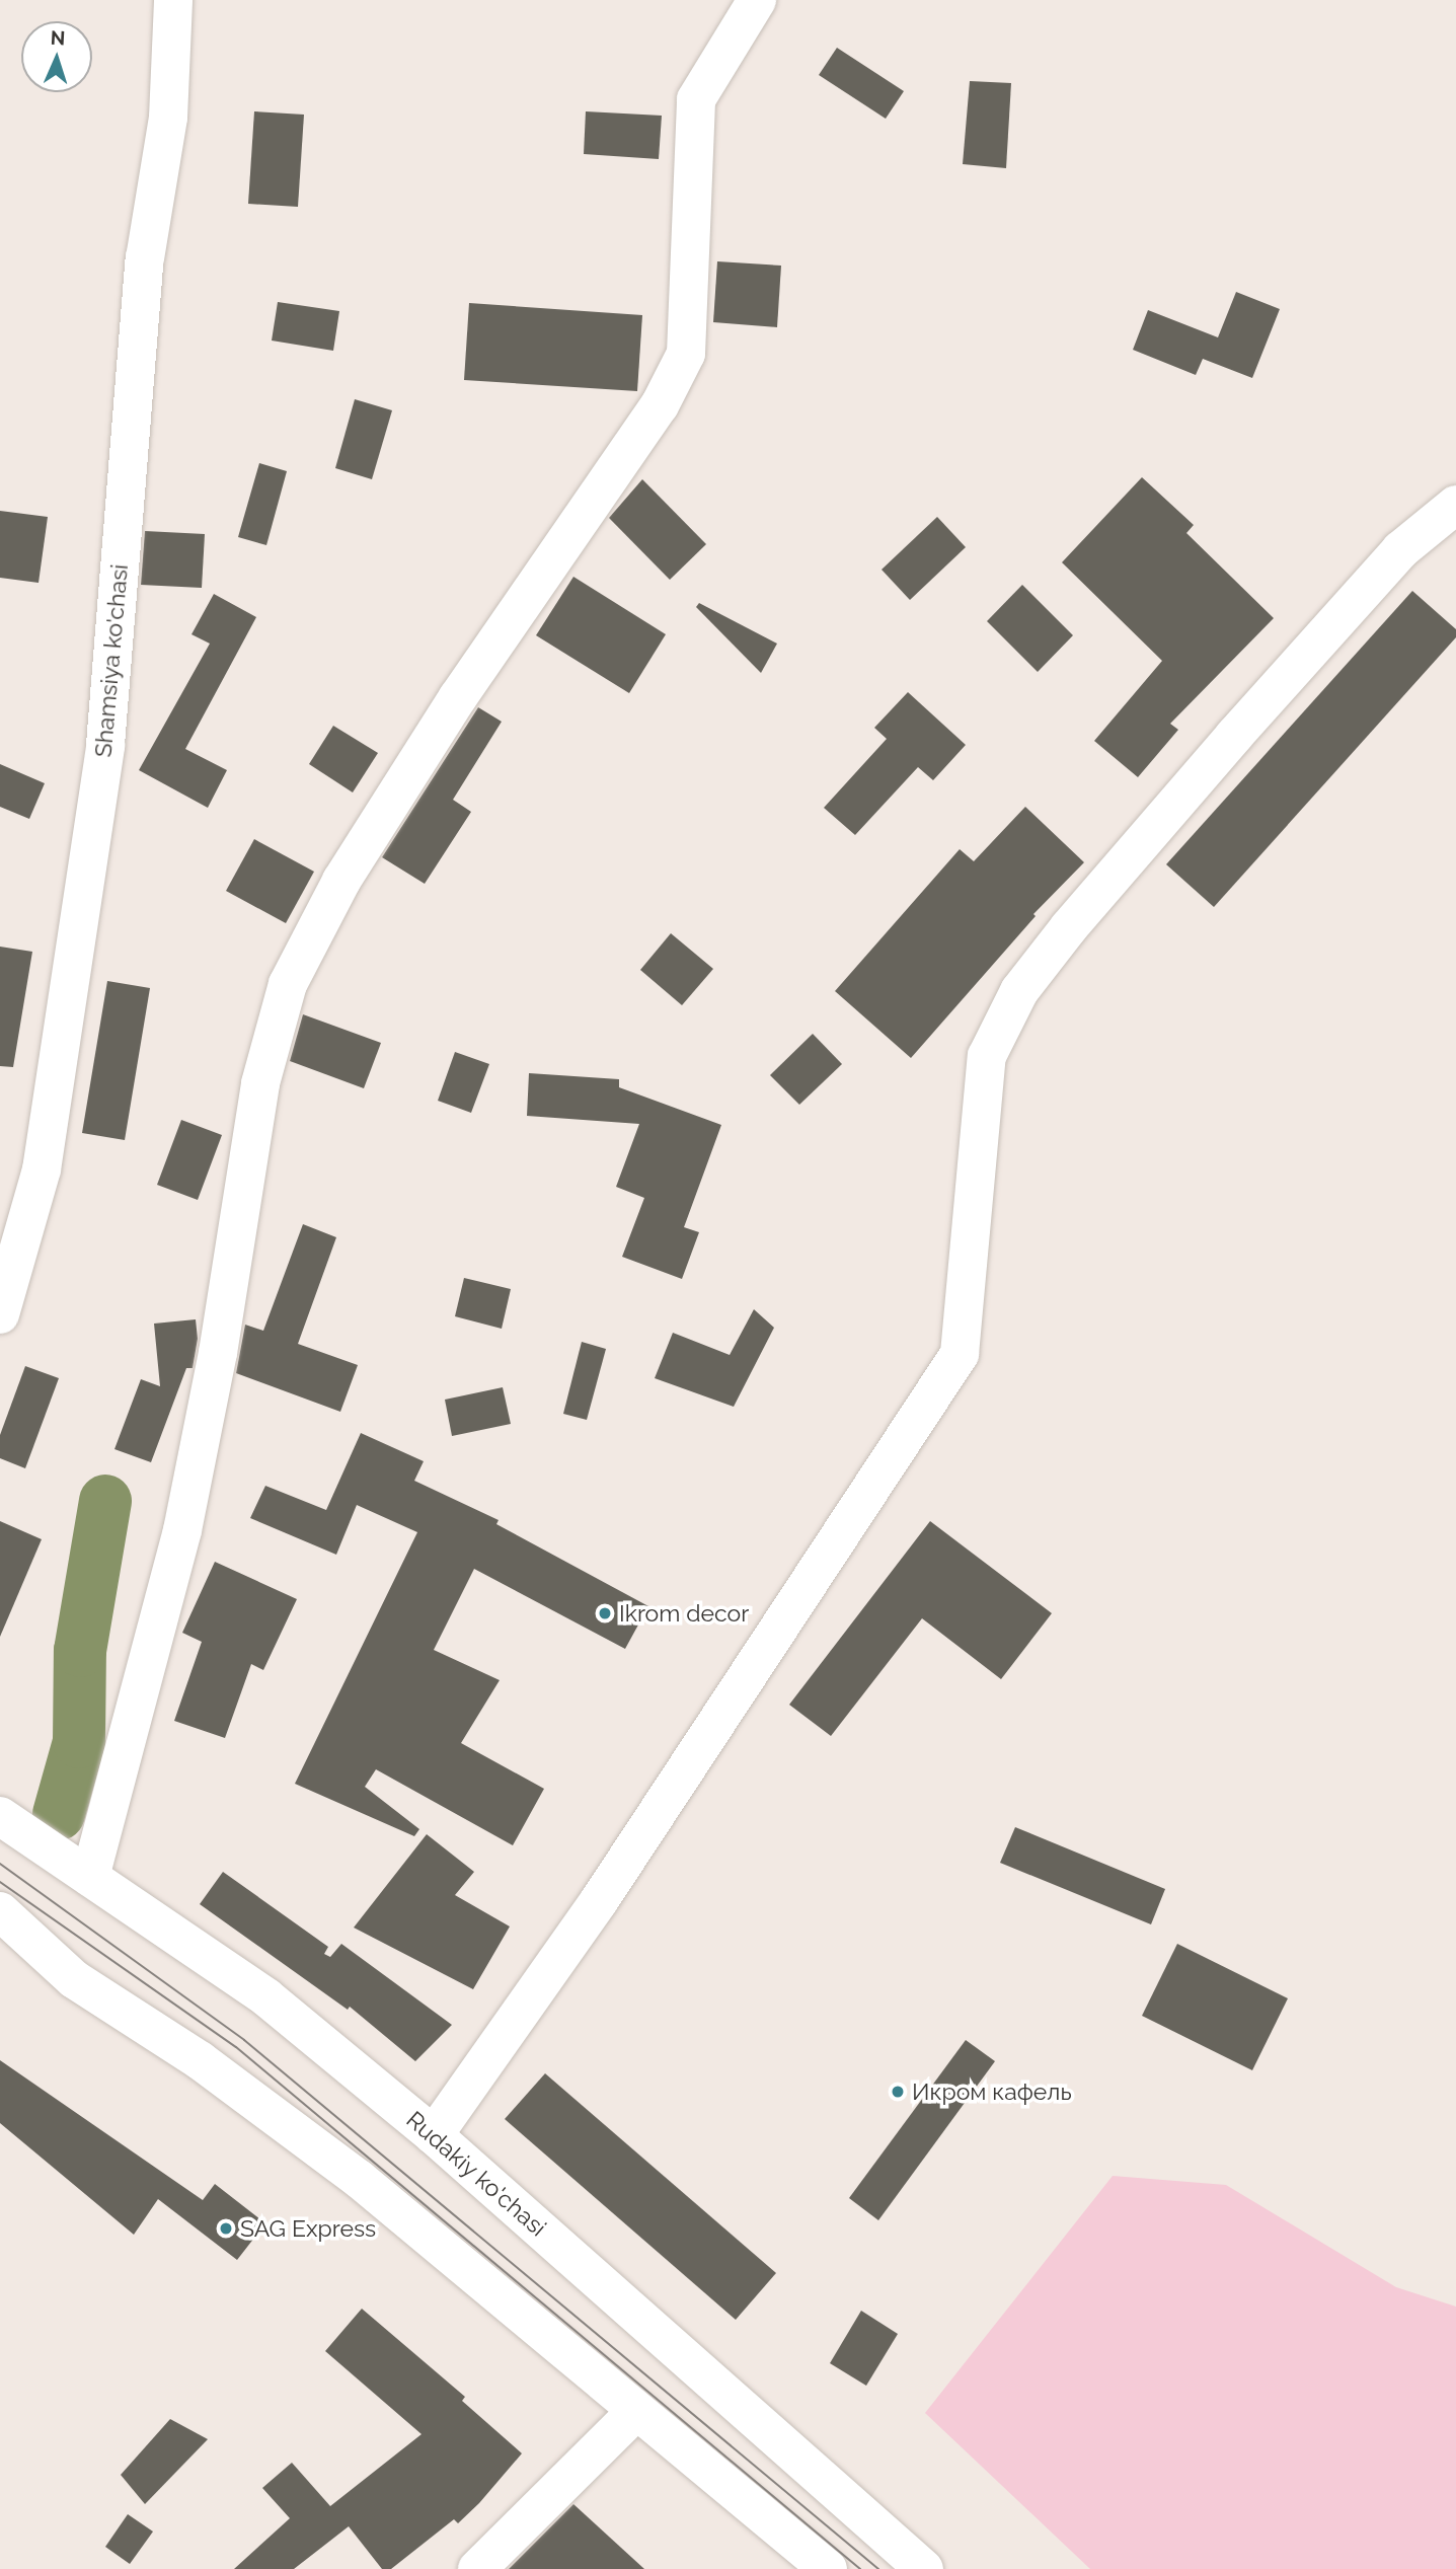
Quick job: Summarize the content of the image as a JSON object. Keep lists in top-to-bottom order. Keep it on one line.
{"streets":{"street":["Shamsiya ko'chasi","Rudakiy ko'chasi"]},"places":["Ikrom decor","Икром кафель","SAG Express"],"north":"top"}
